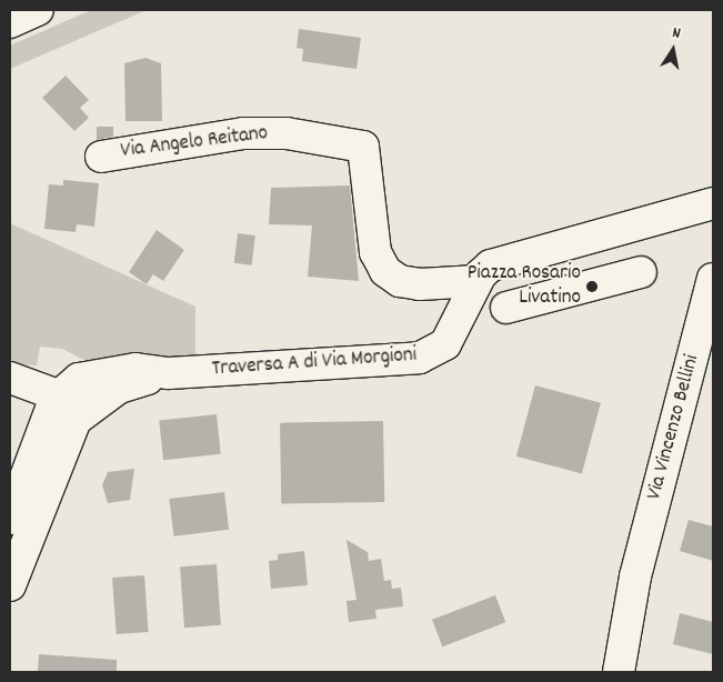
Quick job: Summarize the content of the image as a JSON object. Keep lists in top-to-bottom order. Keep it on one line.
{"streets":{"main road":["Via Angelo Reitano","Traversa A di Via Morgioni","Via Vincenzo Bellini"]},"crossings":[["Via Angelo Reitano","Traversa A di Via Morgioni"]],"places":["Piazza Rosario Livatino"],"north":"top"}
